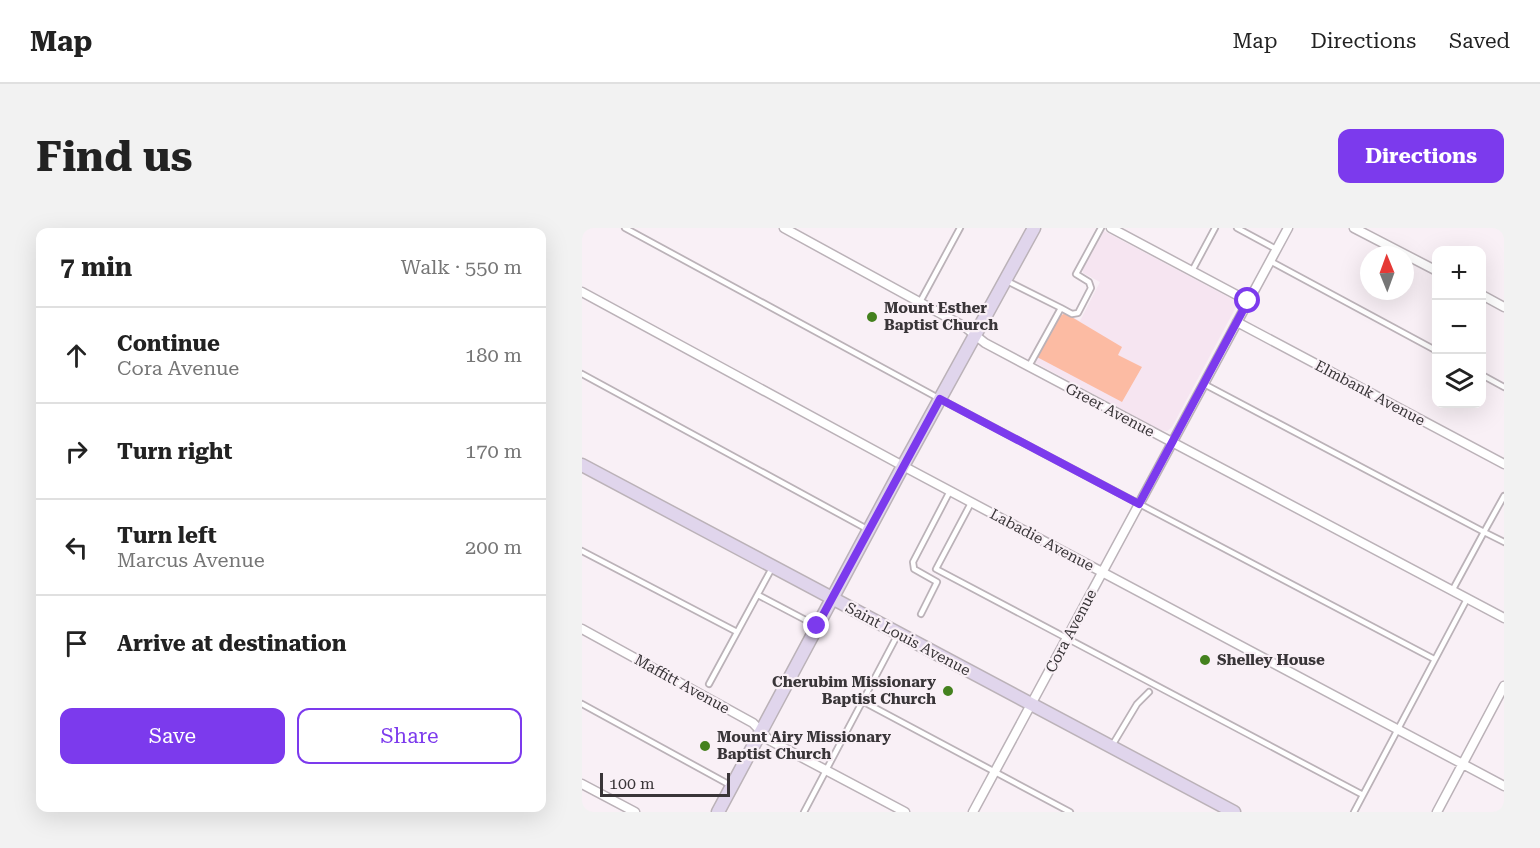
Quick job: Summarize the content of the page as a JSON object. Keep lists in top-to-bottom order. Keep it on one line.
{"streets":{"street":["Elmbank Avenue","Greer Avenue","Labadie Avenue","Cora Avenue","Saint Louis Avenue","Maffitt Avenue"]},"crossings":[["Elmbank Avenue","Cora Avenue"],["Greer Avenue","Cora Avenue"],["Labadie Avenue","Cora Avenue"],["Cora Avenue","Saint Louis Avenue"]],"places":["Mount Esther Baptist Church","Shelley House","Cherubim Missionary Baptist Church","Mount Airy Missionary Baptist Church"],"scale_bar":"100 m","north":"top","page":{"header":"Map","nav":["Map","Directions","Saved"],"buttons":["Directions",["Save","Share"]],"title":"Find us","heading":["7 min","Walk · 550 m"],"map_buttons":["+","−"],"list":[["Continue","Cora Avenue","180 m"],["Turn right","170 m"],["Turn left","Marcus Avenue","200 m"],"Arrive at destination"],"scale":"100 m"}}
